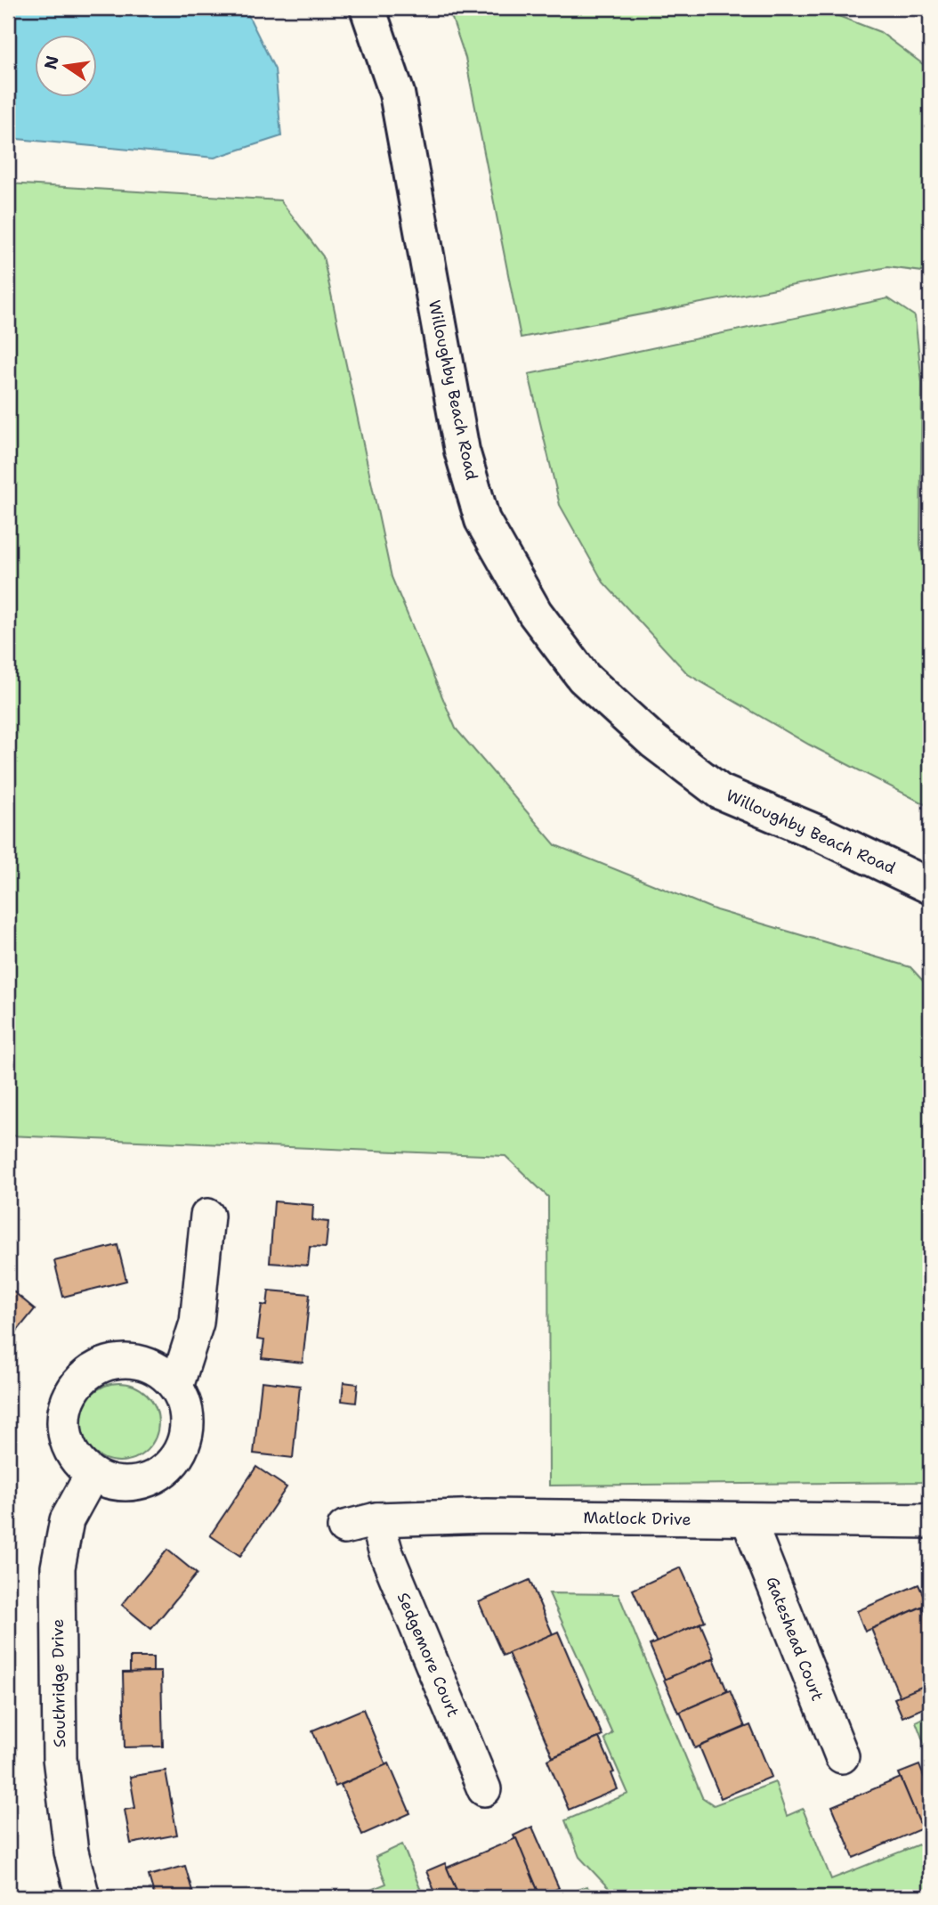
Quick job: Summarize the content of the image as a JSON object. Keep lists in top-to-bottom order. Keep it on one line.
{"streets":{"street":["Willoughby Beach Road","Matlock Drive","Gateshead Court","Sedgemore Court","Southridge Drive"]},"crossings":[["Matlock Drive","Gateshead Court"],["Matlock Drive","Sedgemore Court"]],"north":"left"}
